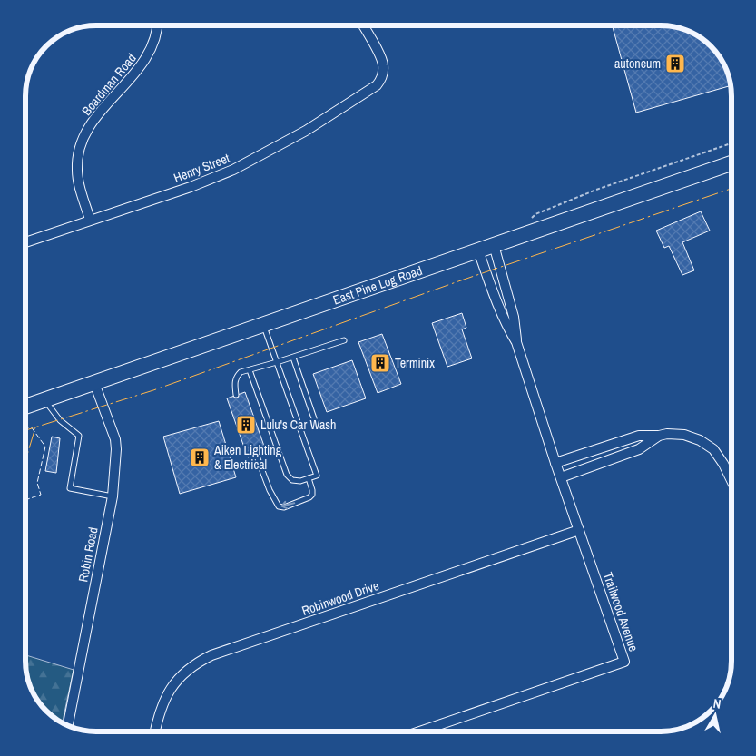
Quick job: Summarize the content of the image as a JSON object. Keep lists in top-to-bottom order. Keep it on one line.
{"streets":{"main road":["East Pine Log Road"],"street":["Boardman Road","Henry Street","Robin Road","Robinwood Drive","Trailwood Avenue"]},"crossings":[["Boardman Road","Henry Street"],["East Pine Log Road","Robin Road"],["East Pine Log Road","Trailwood Avenue"],["Robinwood Drive","Trailwood Avenue"]],"places":{"building":["autoneum","Terminix","Lulu's Car Wash","Aiken Lighting & Electrical"]},"north":"top"}
